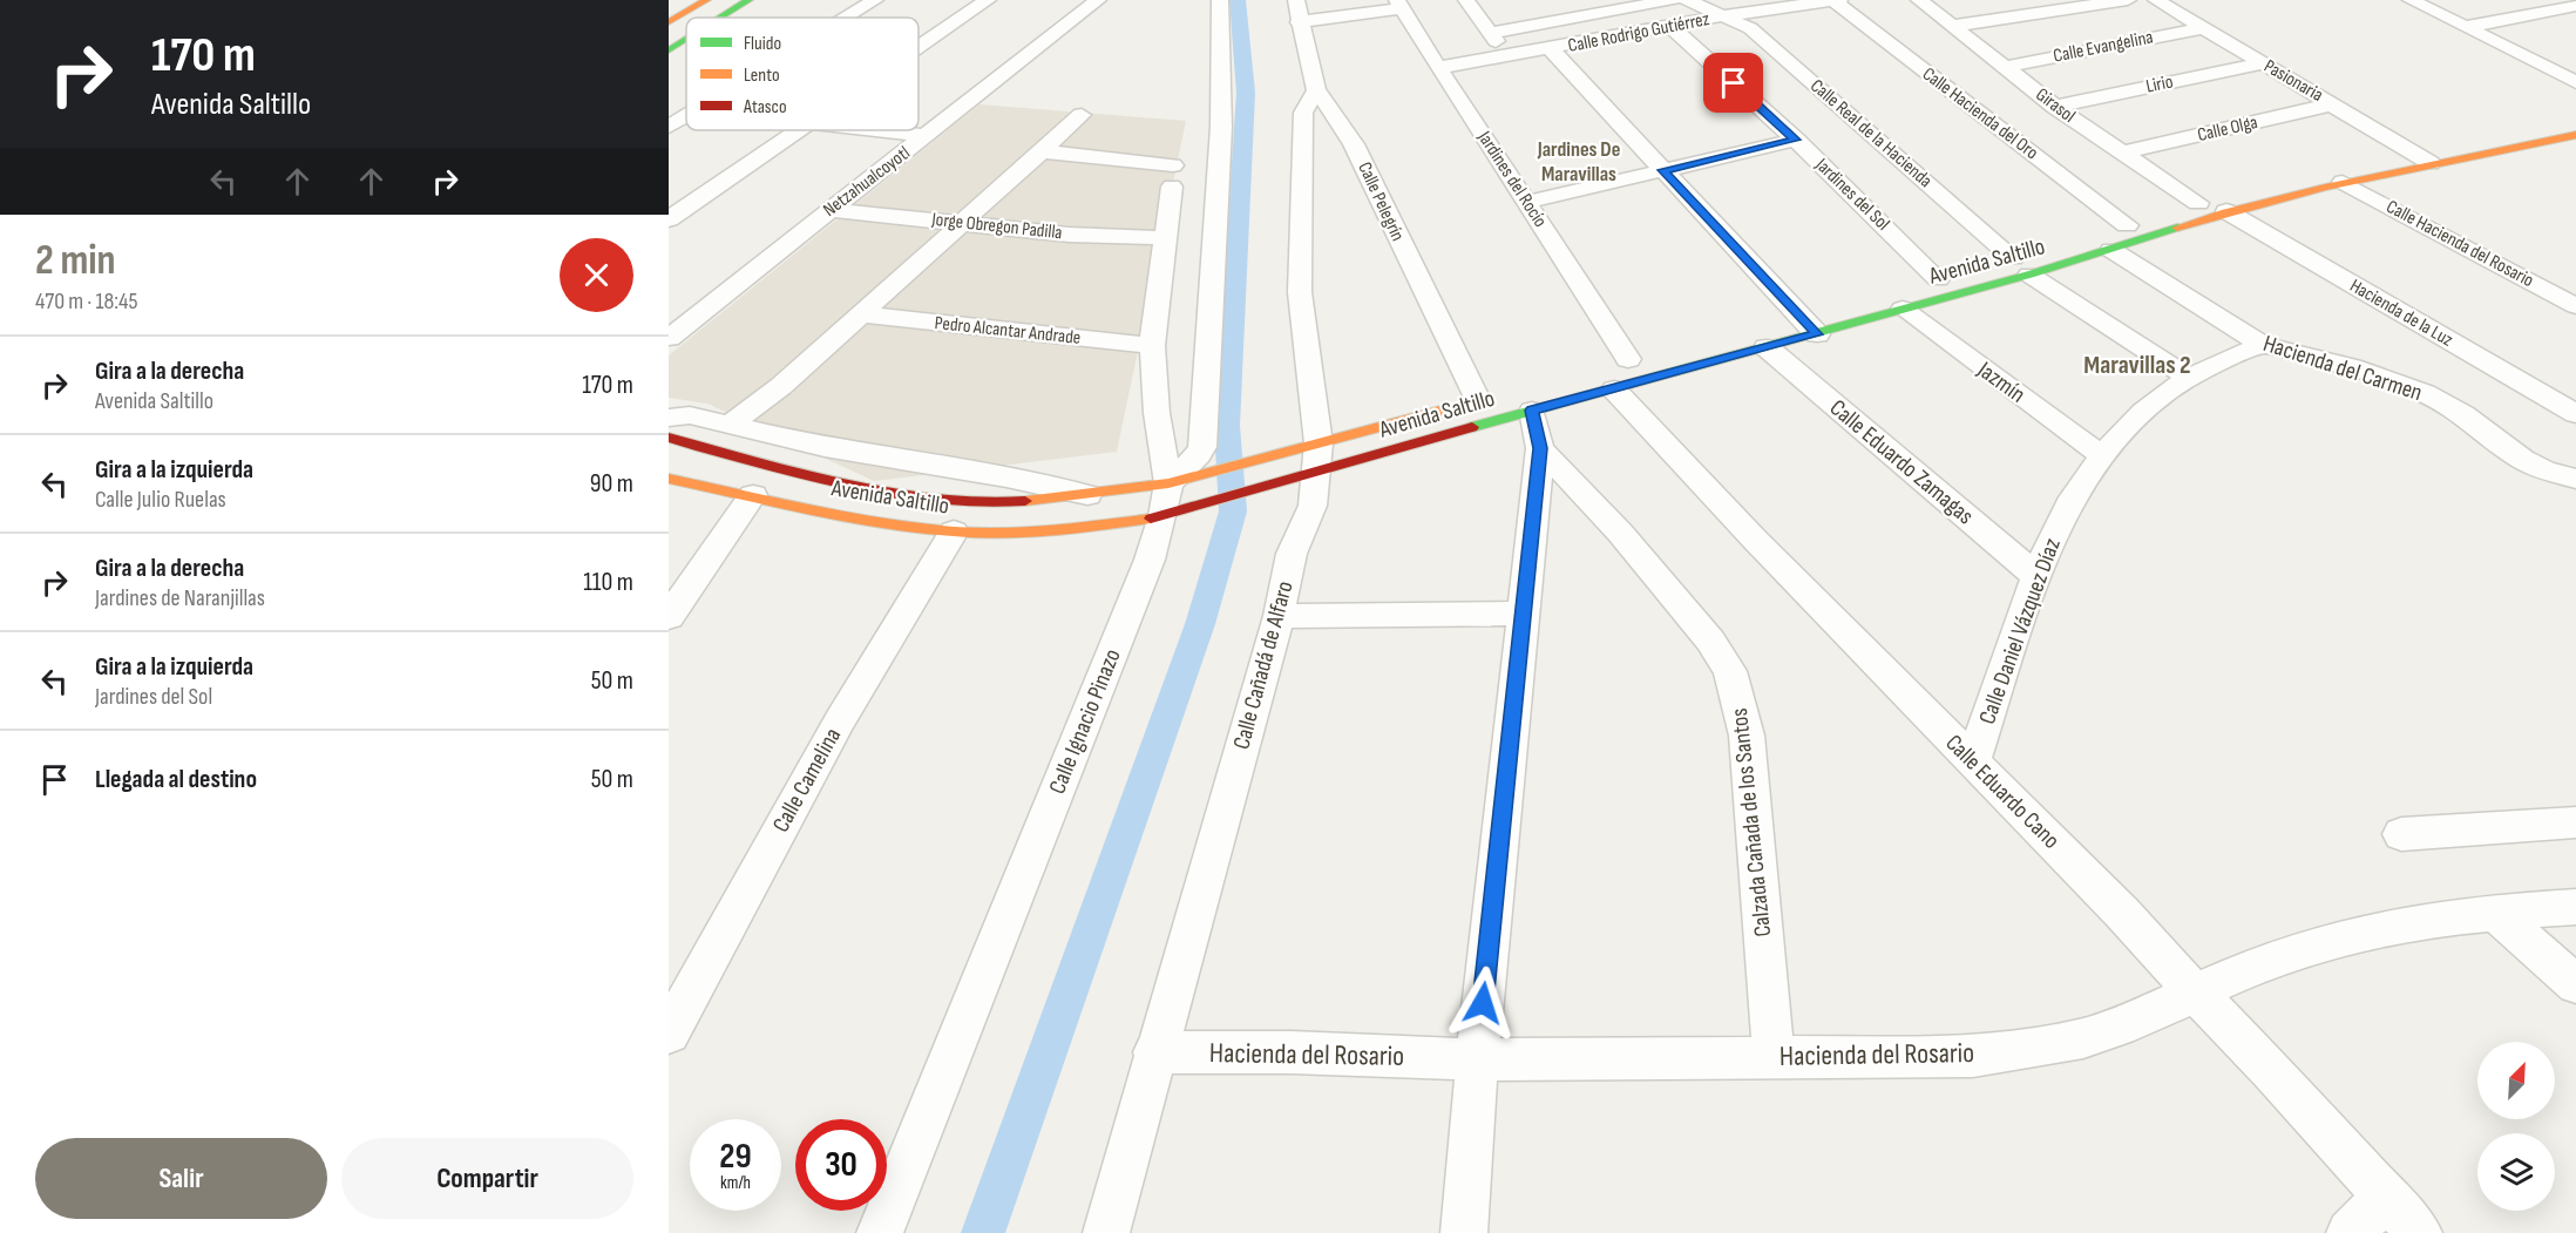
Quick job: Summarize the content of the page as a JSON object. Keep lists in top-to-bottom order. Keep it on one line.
{"streets":{"street":["Calle Rodrigo Gutiérrez","Calle Evangelina","Pasionaria","Lirio","Girasol","Calle Hacienda del Oro","Calle Olga","Calle Real de la Hacienda","Jardines del Rocío","Netzahualcoyotl","Jardines del Sol","Calle Pelegrín","Jorge Obregon Padilla","Calle Hacienda del Rosario","Avenida Saltillo","Hacienda de la Luz","Pedro Alcantar Andrade","Hacienda del Carmen","Jazmín","Calle Eduardo Zamagas","Calle Daniel Vázquez Díaz","Calle Cañadá de Alfaro","Calle Ignacio Pinazo","Calle Camelina","Calle Eduardo Cano","Calzada Cañada de los Santos","Hacienda del Rosario"]},"crossings":[["Calle Rodrigo Gutiérrez","Calle Hacienda del Oro"],["Calle Rodrigo Gutiérrez","Calle Real de la Hacienda"],["Calle Rodrigo Gutiérrez","Jardines del Rocío"],["Calle Rodrigo Gutiérrez","Jardines del Sol"],["Calle Evangelina","Pasionaria"],["Calle Evangelina","Girasol"],["Pasionaria","Lirio"],["Pasionaria","Calle Olga"],["Pasionaria","Avenida Saltillo"],["Lirio","Girasol"],["Girasol","Calle Olga"],["Girasol","Avenida Saltillo"],["Calle Hacienda del Oro","Avenida Saltillo"],["Calle Real de la Hacienda","Avenida Saltillo"],["Calle Real de la Hacienda","Calle Daniel Vázquez Díaz"],["Jardines del Rocío","Avenida Saltillo"],["Jardines del Rocío","Calle Eduardo Cano"],["Netzahualcoyotl","Jorge Obregon Padilla"],["Jardines del Sol","Avenida Saltillo"],["Calle Pelegrín","Avenida Saltillo"],["Calle Pelegrín","Calle Cañadá de Alfaro"],["Jorge Obregon Padilla","Calle Ignacio Pinazo"],["Calle Hacienda del Rosario","Avenida Saltillo"],["Avenida Saltillo","Hacienda de la Luz"],["Avenida Saltillo","Hacienda del Carmen"],["Avenida Saltillo","Jazmín"],["Avenida Saltillo","Calle Eduardo Zamagas"],["Avenida Saltillo","Calle Cañadá de Alfaro"],["Avenida Saltillo","Calle Ignacio Pinazo"],["Avenida Saltillo","Calle Camelina"],["Avenida Saltillo","Calle Eduardo Cano"],["Pedro Alcantar Andrade","Calle Ignacio Pinazo"],["Hacienda del Carmen","Calle Daniel Vázquez Díaz"],["Jazmín","Calle Daniel Vázquez Díaz"],["Calle Eduardo Zamagas","Calle Daniel Vázquez Díaz"],["Calle Daniel Vázquez Díaz","Calle Eduardo Cano"],["Calle Cañadá de Alfaro","Hacienda del Rosario"],["Calle Eduardo Cano","Hacienda del Rosario"],["Calzada Cañada de los Santos","Hacienda del Rosario"]],"districts":["Jardines De Maravillas","Maravillas 2"],"legend":["Fluido","Lento","Atasco"],"north":"top right","page":{"turn":["170 m","Avenida Saltillo"],"heading":["2 min","470 m · 18:45"],"list":[{"name":"Gira a la derecha","note":"Avenida Saltillo","value":"170 m"},{"name":"Gira a la izquierda","note":"Calle Julio Ruelas","value":"90 m"},{"name":"Gira a la derecha","note":"Jardines de Naranjillas","value":"110 m"},{"name":"Gira a la izquierda","note":"Jardines del Sol","value":"50 m"},{"name":"Llegada al destino","value":"50 m"}],"speed":"29 km/h","limit":"30","buttons":["Salir","Compartir"]}}
